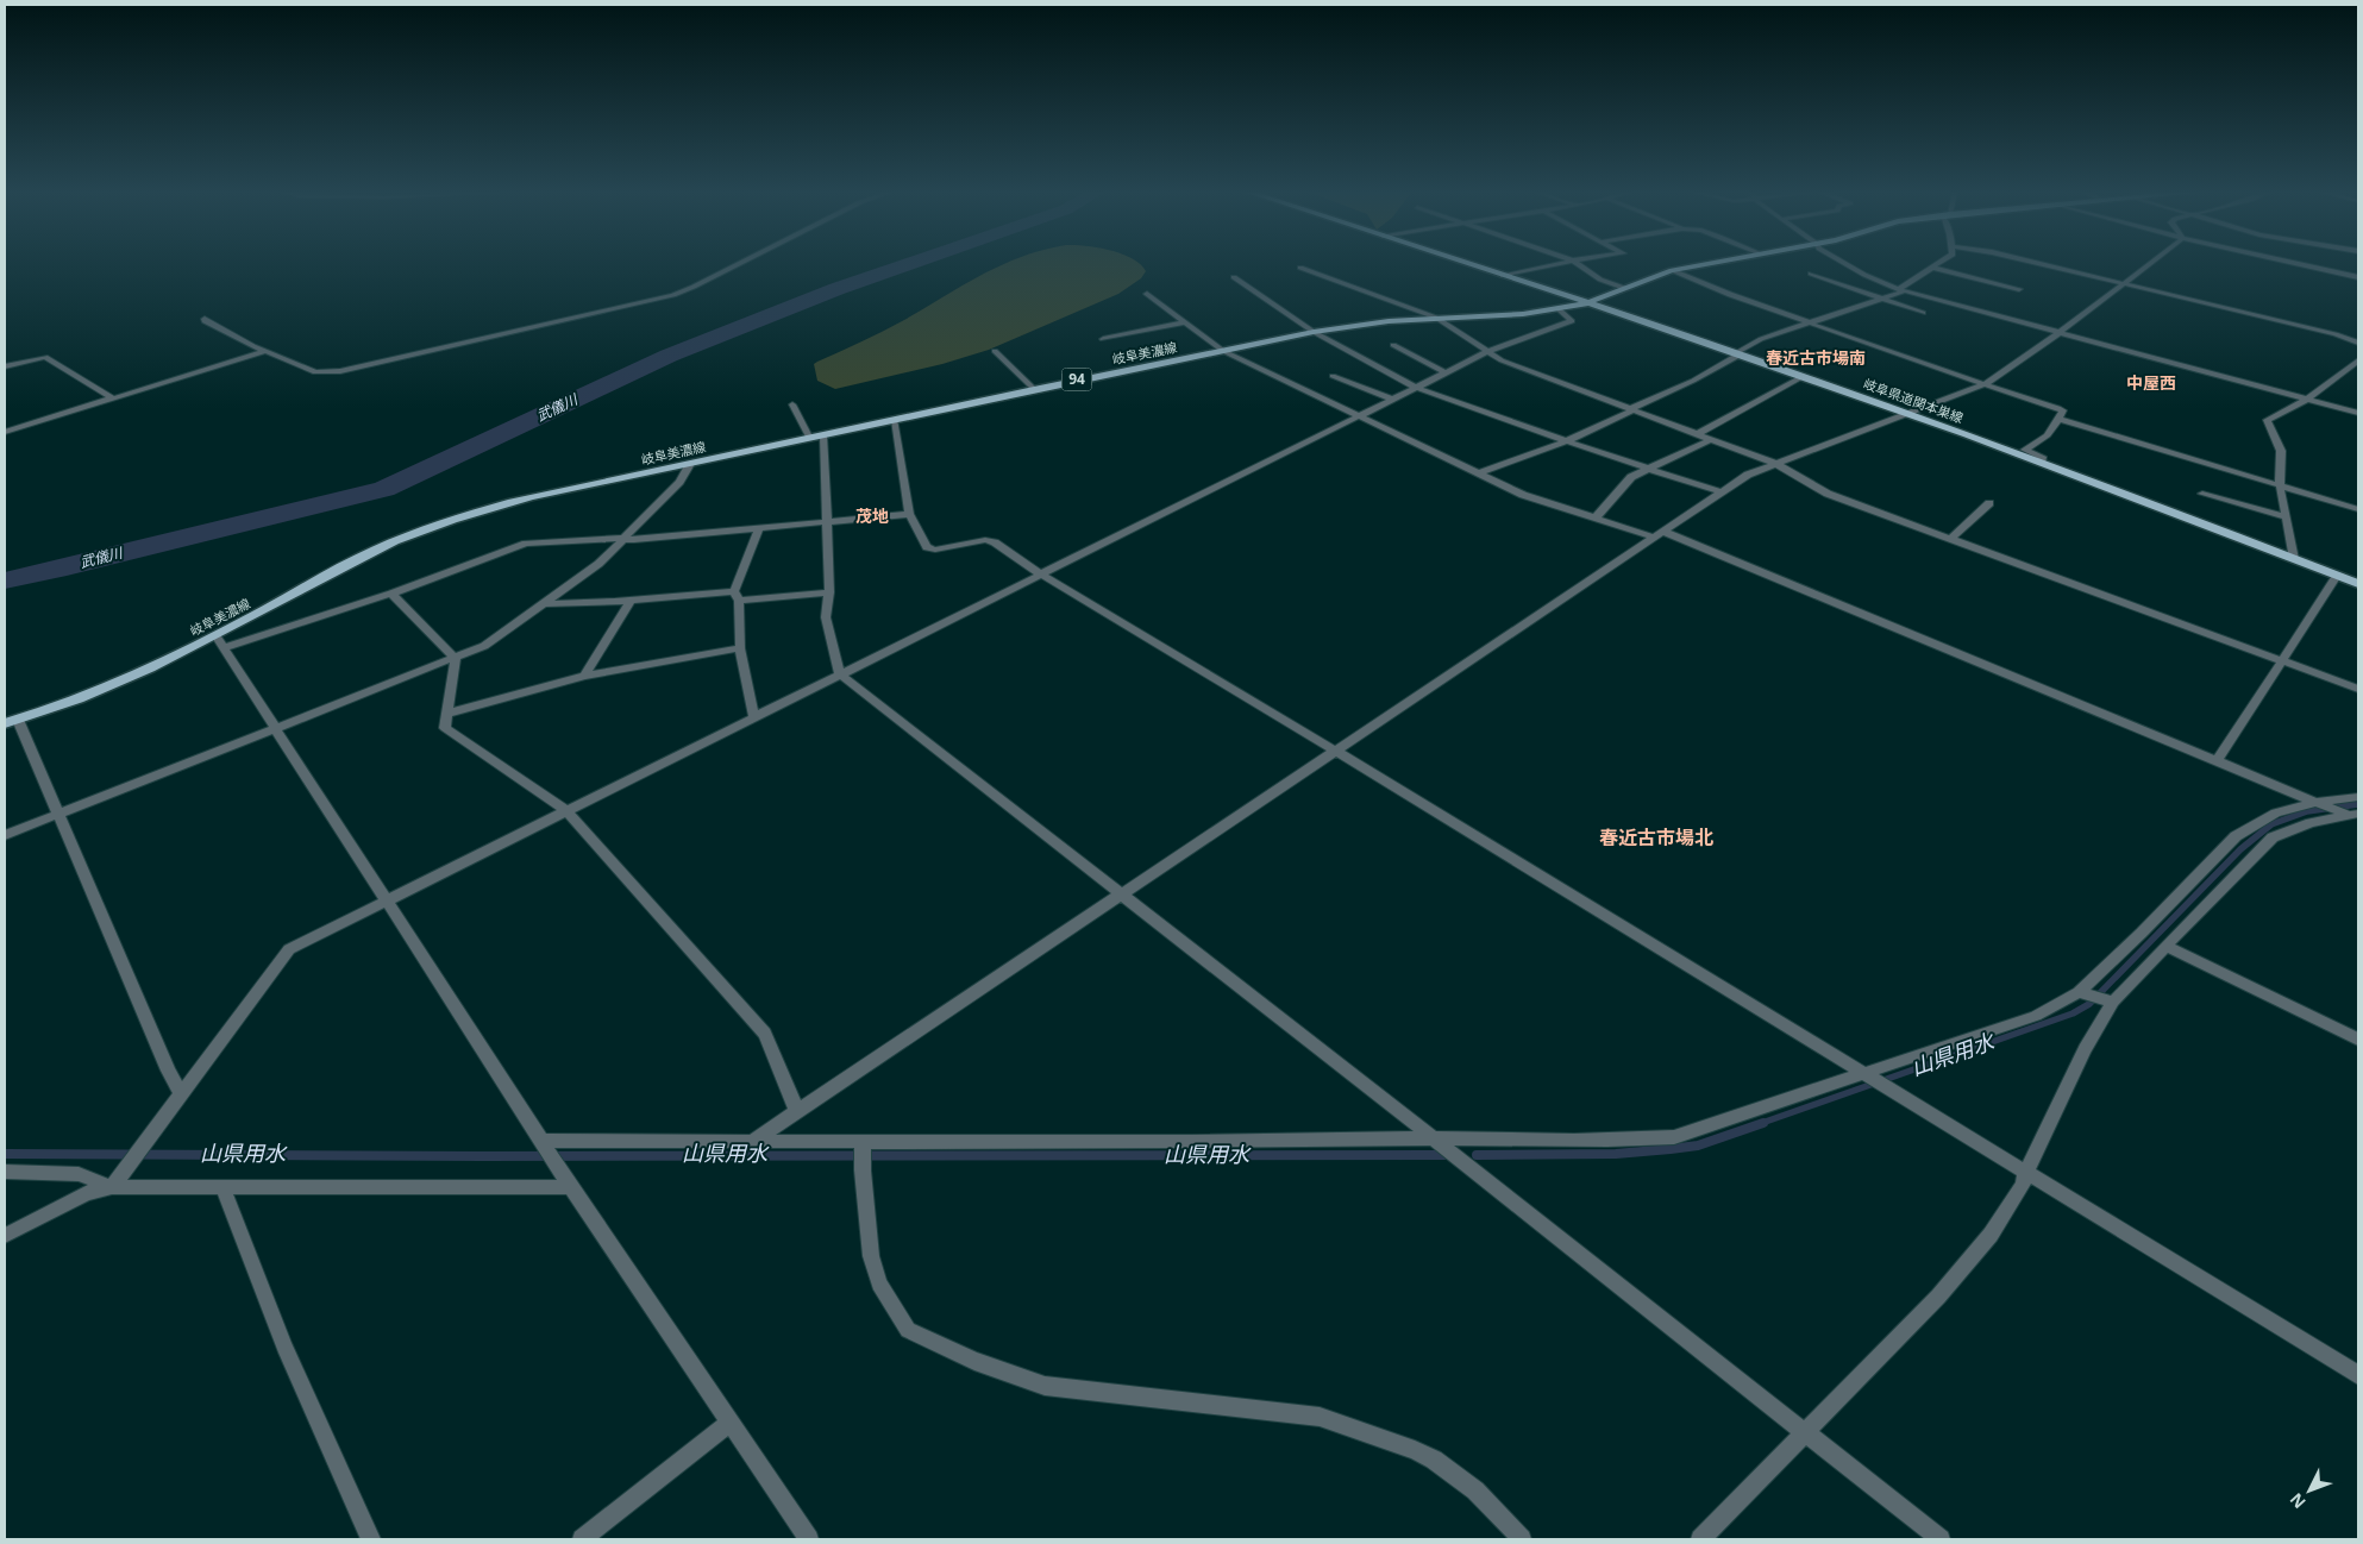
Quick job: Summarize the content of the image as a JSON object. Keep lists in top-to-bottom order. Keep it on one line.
{"streets":{"main road":["岐阜美濃線","94","岐阜県道関本巣線"]},"crossings":[["岐阜美濃線","岐阜県道関本巣線"]],"districts":["春近古市場南","中屋西","茂地","春近古市場北"],"water":["武儀川","山県用水"],"north":"bottom left"}
